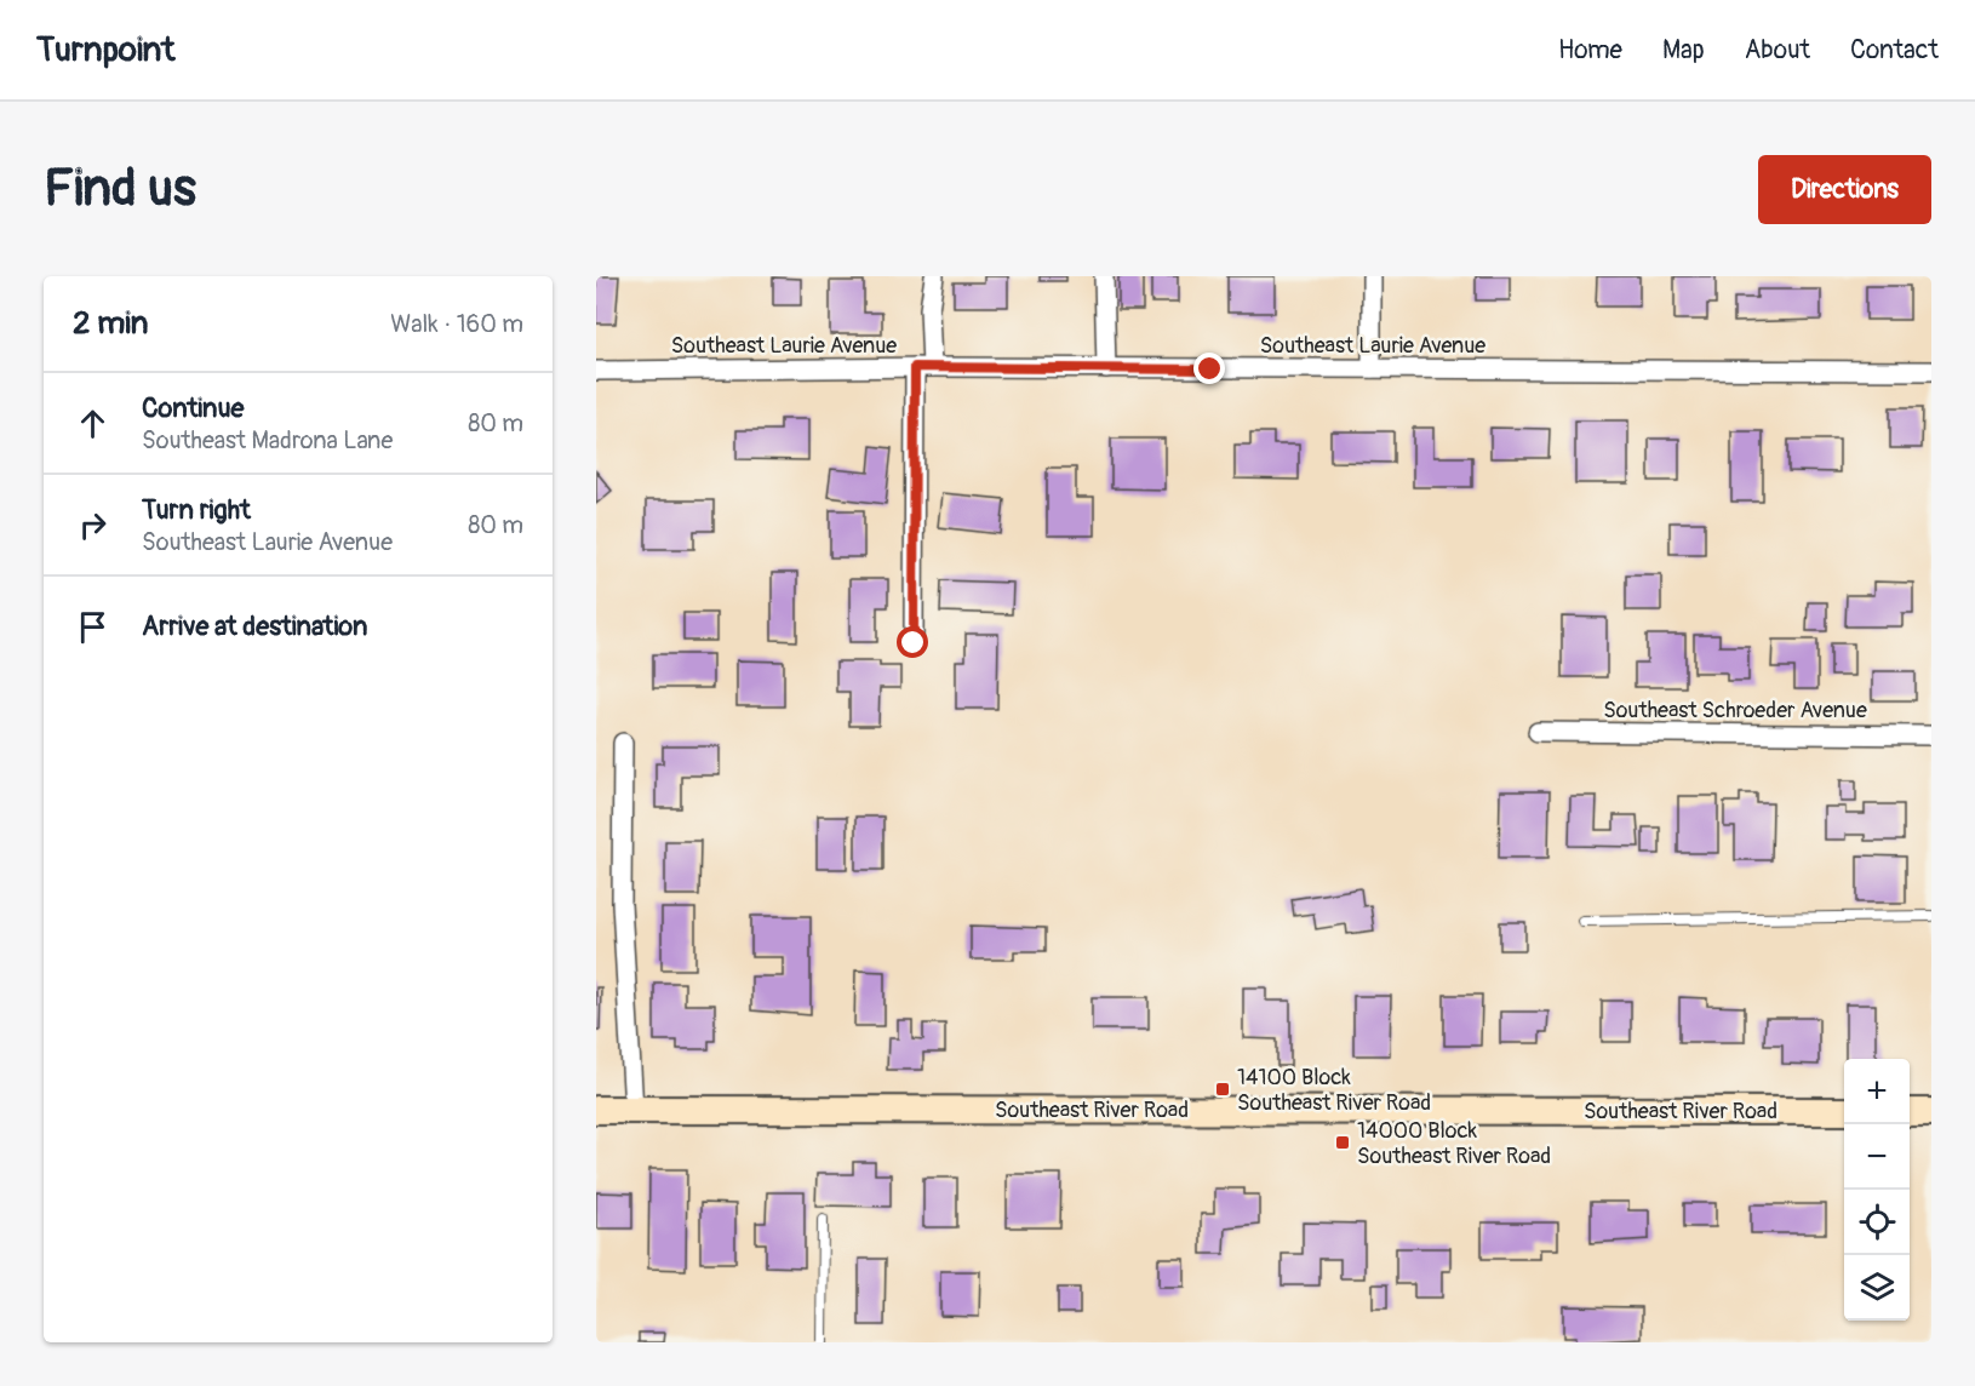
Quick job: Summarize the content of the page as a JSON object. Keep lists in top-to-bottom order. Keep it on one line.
{"streets":{"street":["Southeast Laurie Avenue","Southeast Schroeder Avenue","Southeast River Road"]},"places":{"transit":["14100 Block Southeast River Road","14000 Block Southeast River Road"]},"page":{"header":"Turnpoint","nav":["Home","Map","About","Contact"],"buttons":"Directions","title":"Find us","heading":["2 min","Walk · 160 m"],"list":[["Continue","Southeast Madrona Lane","80 m"],["Turn right","Southeast Laurie Avenue","80 m"],"Arrive at destination"],"map_buttons":["+","−"]}}
